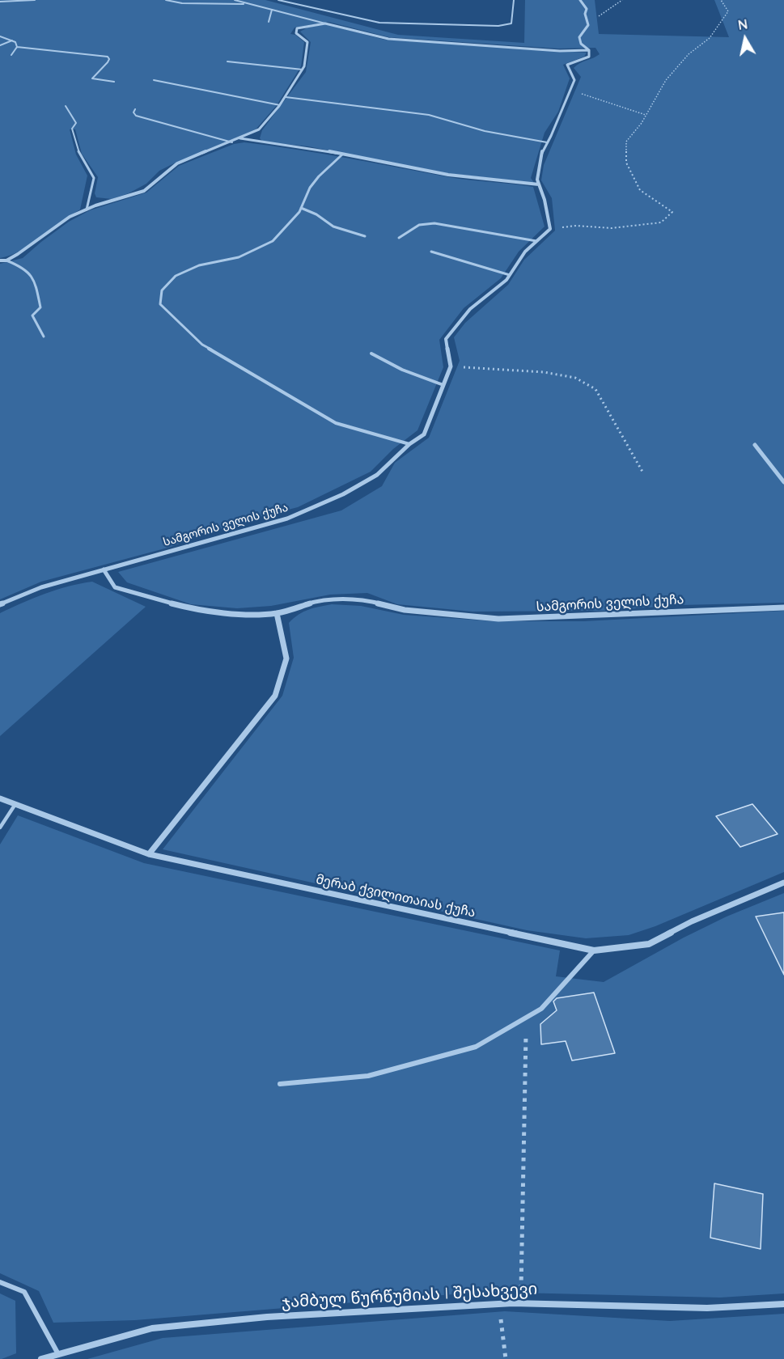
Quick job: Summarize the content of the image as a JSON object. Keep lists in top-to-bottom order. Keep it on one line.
{"streets":{"street":["სამგორის ველის ქუჩა","მერაბ ქვილითაიას ქუჩა","ჯამბულ წურწუმიას I შესახვევი"]},"north":"top"}
